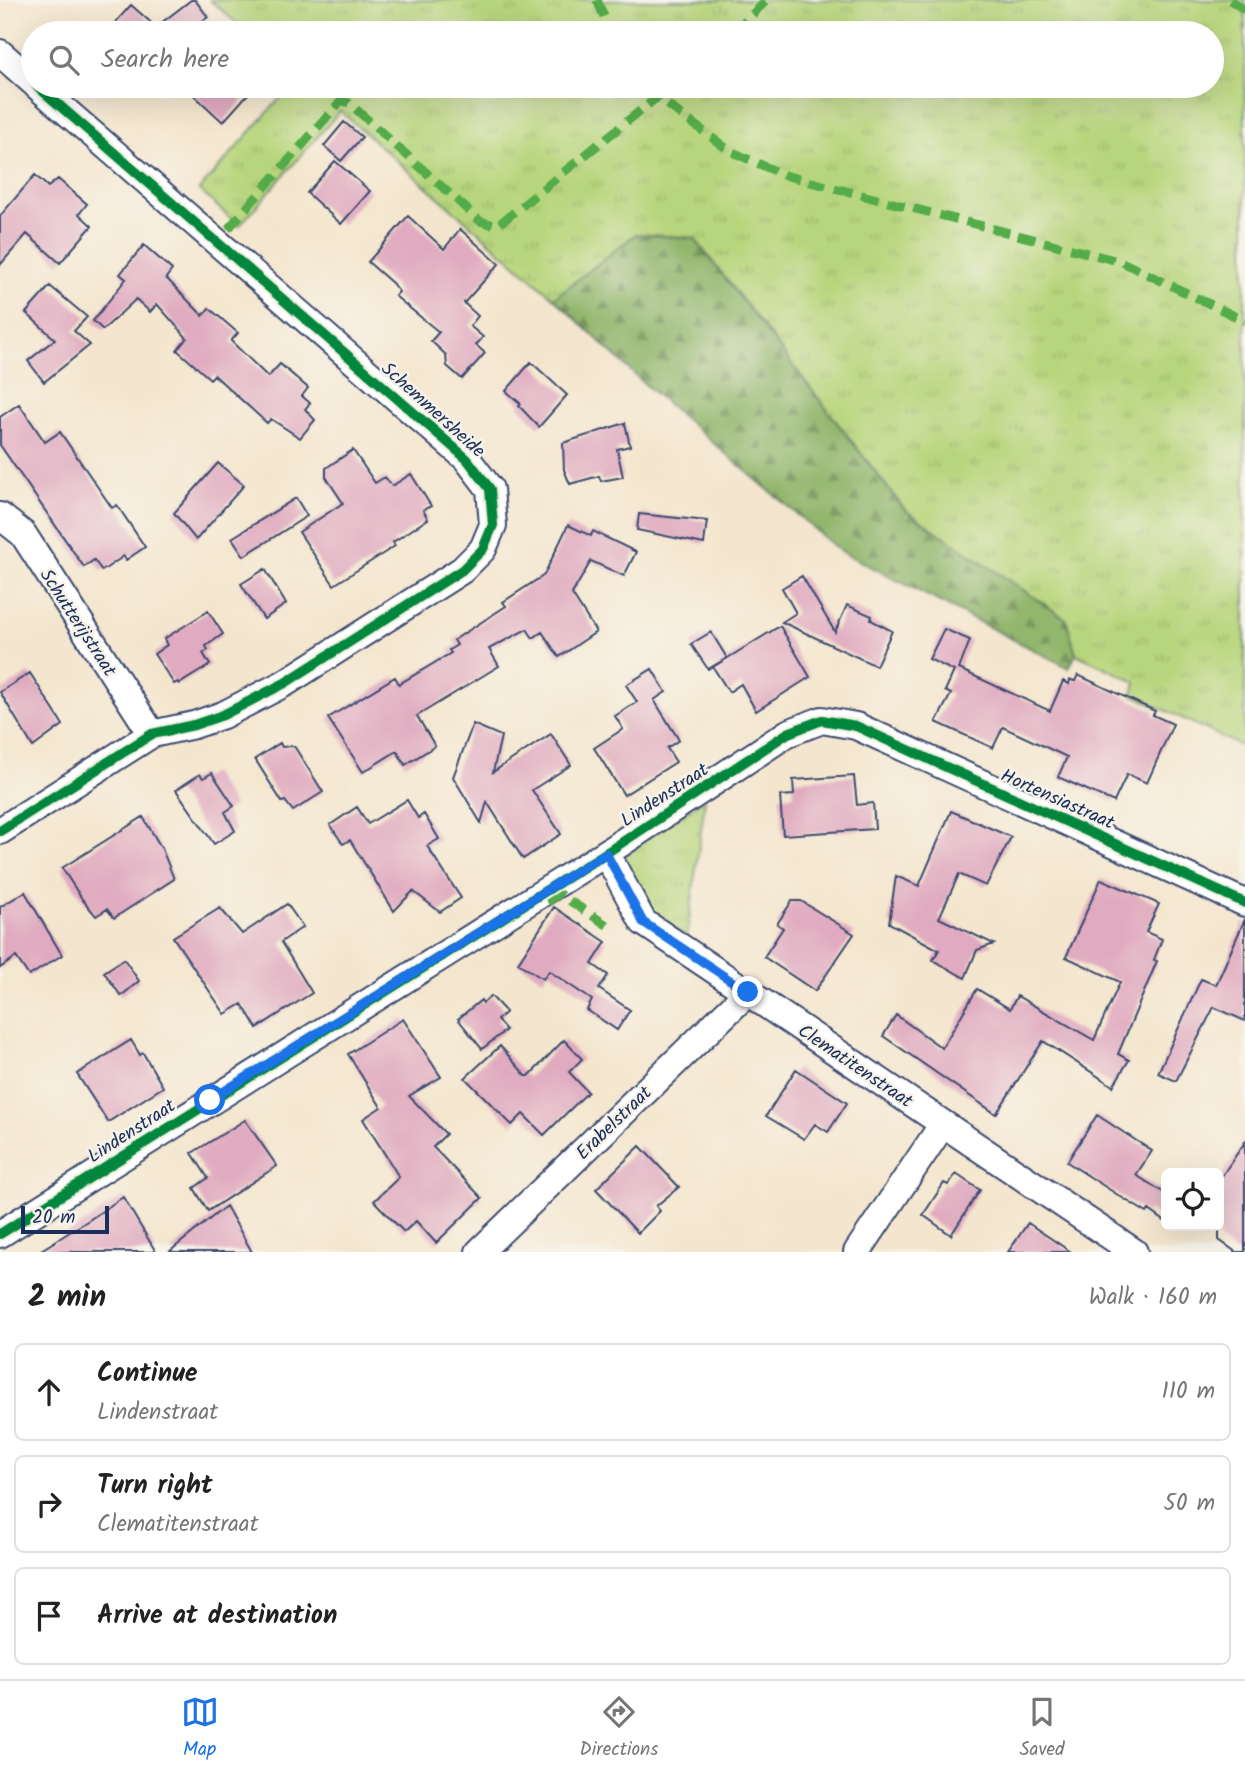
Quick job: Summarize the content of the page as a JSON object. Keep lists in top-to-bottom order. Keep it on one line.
{"streets":{"street":["Schemmersheide","Schutterijstraat","Lindenstraat","Hortensiastraat","Clematitenstraat","Erabelstraat"]},"crossings":[["Schemmersheide","Schutterijstraat"],["Lindenstraat","Hortensiastraat"],["Lindenstraat","Clematitenstraat"],["Clematitenstraat","Erabelstraat"]],"scale_bar":"20 m","page":{"search":"Search here","scale":"20 m","heading":["2 min","Walk · 160 m"],"list":[["Continue","Lindenstraat","110 m"],["Turn right","Clematitenstraat","50 m"],"Arrive at destination"],"nav":["Map","Directions","Saved"]}}
